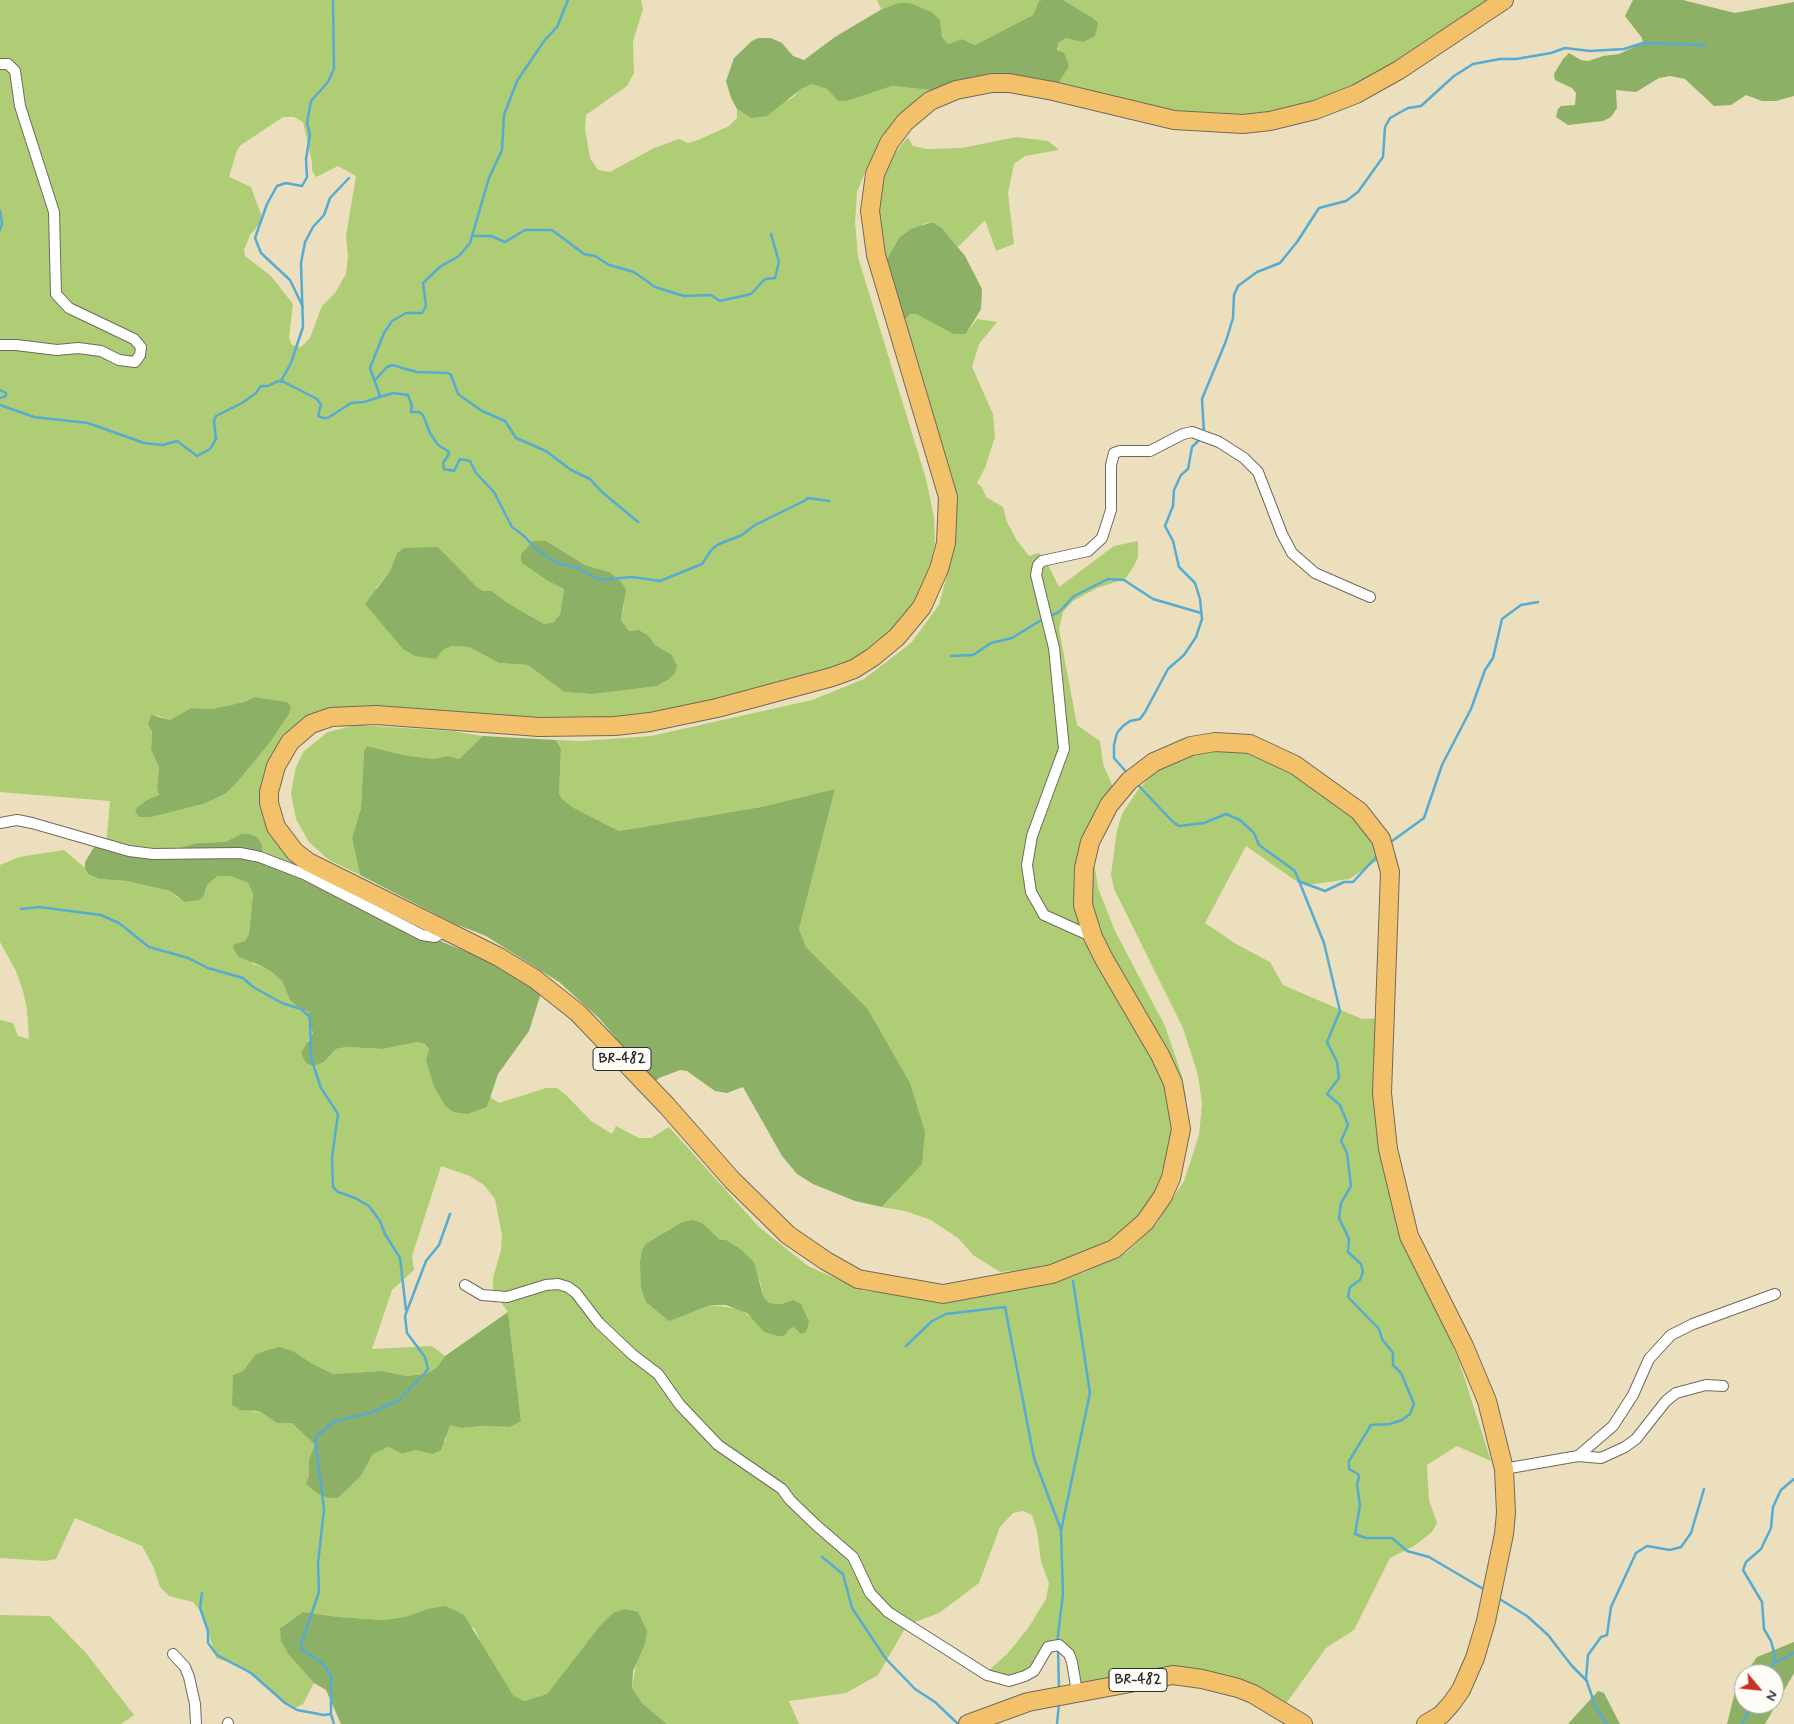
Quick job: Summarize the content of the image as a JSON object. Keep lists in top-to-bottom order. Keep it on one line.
{"streets":{"highway":["BR-482"]},"north":"bottom right"}
